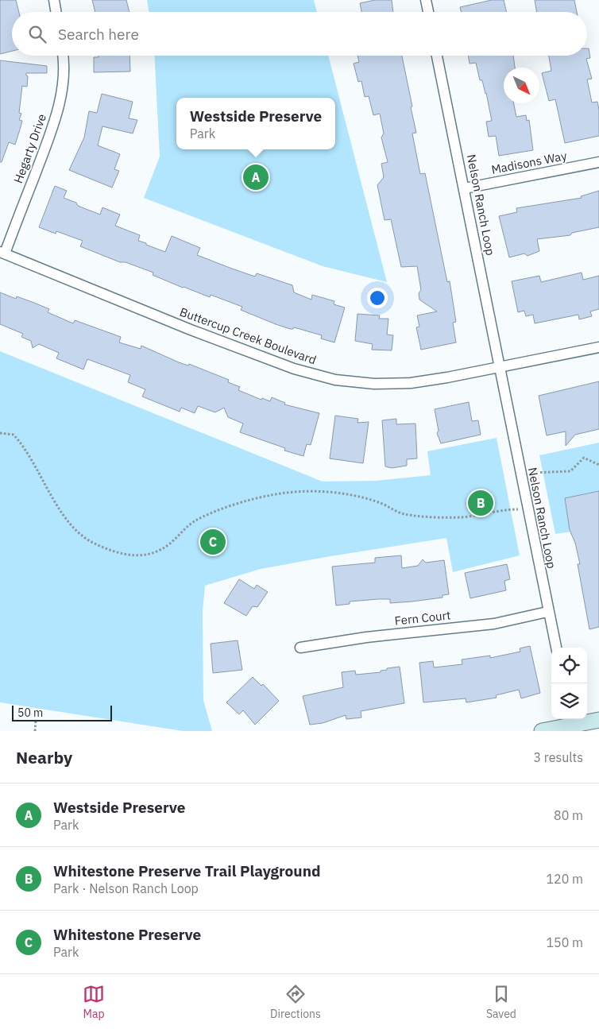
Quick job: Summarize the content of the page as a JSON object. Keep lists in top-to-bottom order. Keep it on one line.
{"streets":{"street":["Hegarty Drive","Madisons Way","Nelson Ranch Loop","Buttercup Creek Boulevard","Fern Court"]},"crossings":[["Hegarty Drive","Buttercup Creek Boulevard"],["Madisons Way","Nelson Ranch Loop"],["Nelson Ranch Loop","Buttercup Creek Boulevard"],["Nelson Ranch Loop","Fern Court"]],"scale_bar":"50 m","north":"bottom right","page":{"search":"Search here","popup":["Westside Preserve","Park"],"pins":["A","B","C"],"scale":"50 m","heading":["Nearby","3 results"],"list":[{"mark":"A","name":"Westside Preserve","note":"Park","value":"80 m"},{"mark":"B","name":"Whitestone Preserve Trail Playground","note":"Park · Nelson Ranch Loop","value":"120 m"},{"mark":"C","name":"Whitestone Preserve","note":"Park","value":"150 m"}],"nav":["Map","Directions","Saved"]}}
